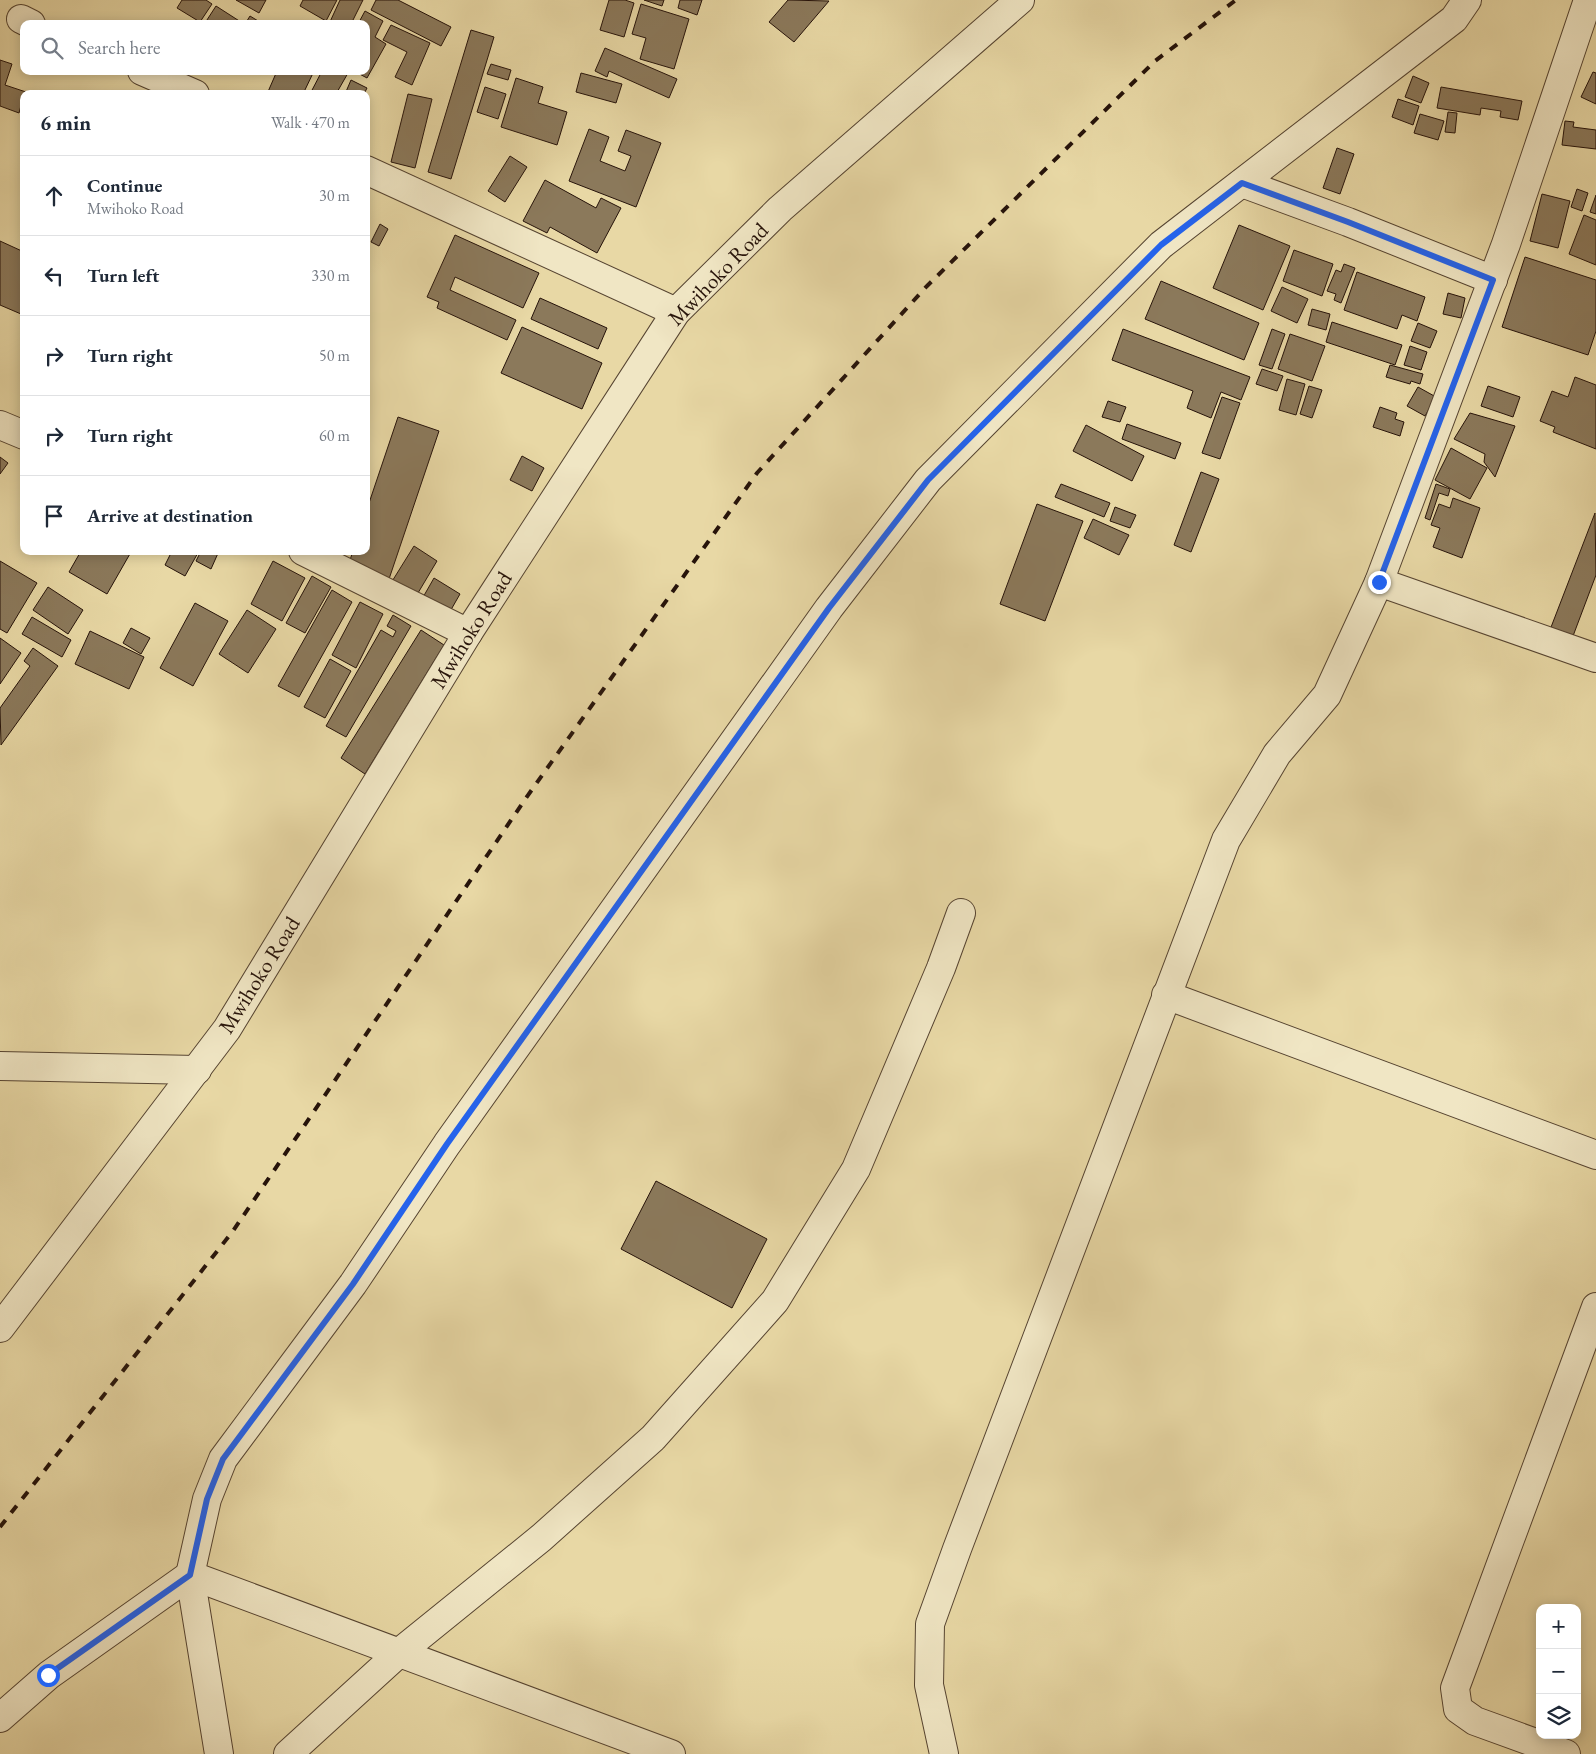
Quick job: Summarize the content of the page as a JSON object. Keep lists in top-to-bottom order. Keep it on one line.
{"streets":{"street":["Mwihoko Road"]},"page":{"search":"Search here","heading":["6 min","Walk · 470 m"],"list":[["Continue","Mwihoko Road","30 m"],["Turn left","330 m"],["Turn right","50 m"],["Turn right","60 m"],"Arrive at destination"],"map_buttons":["+","−"]}}
